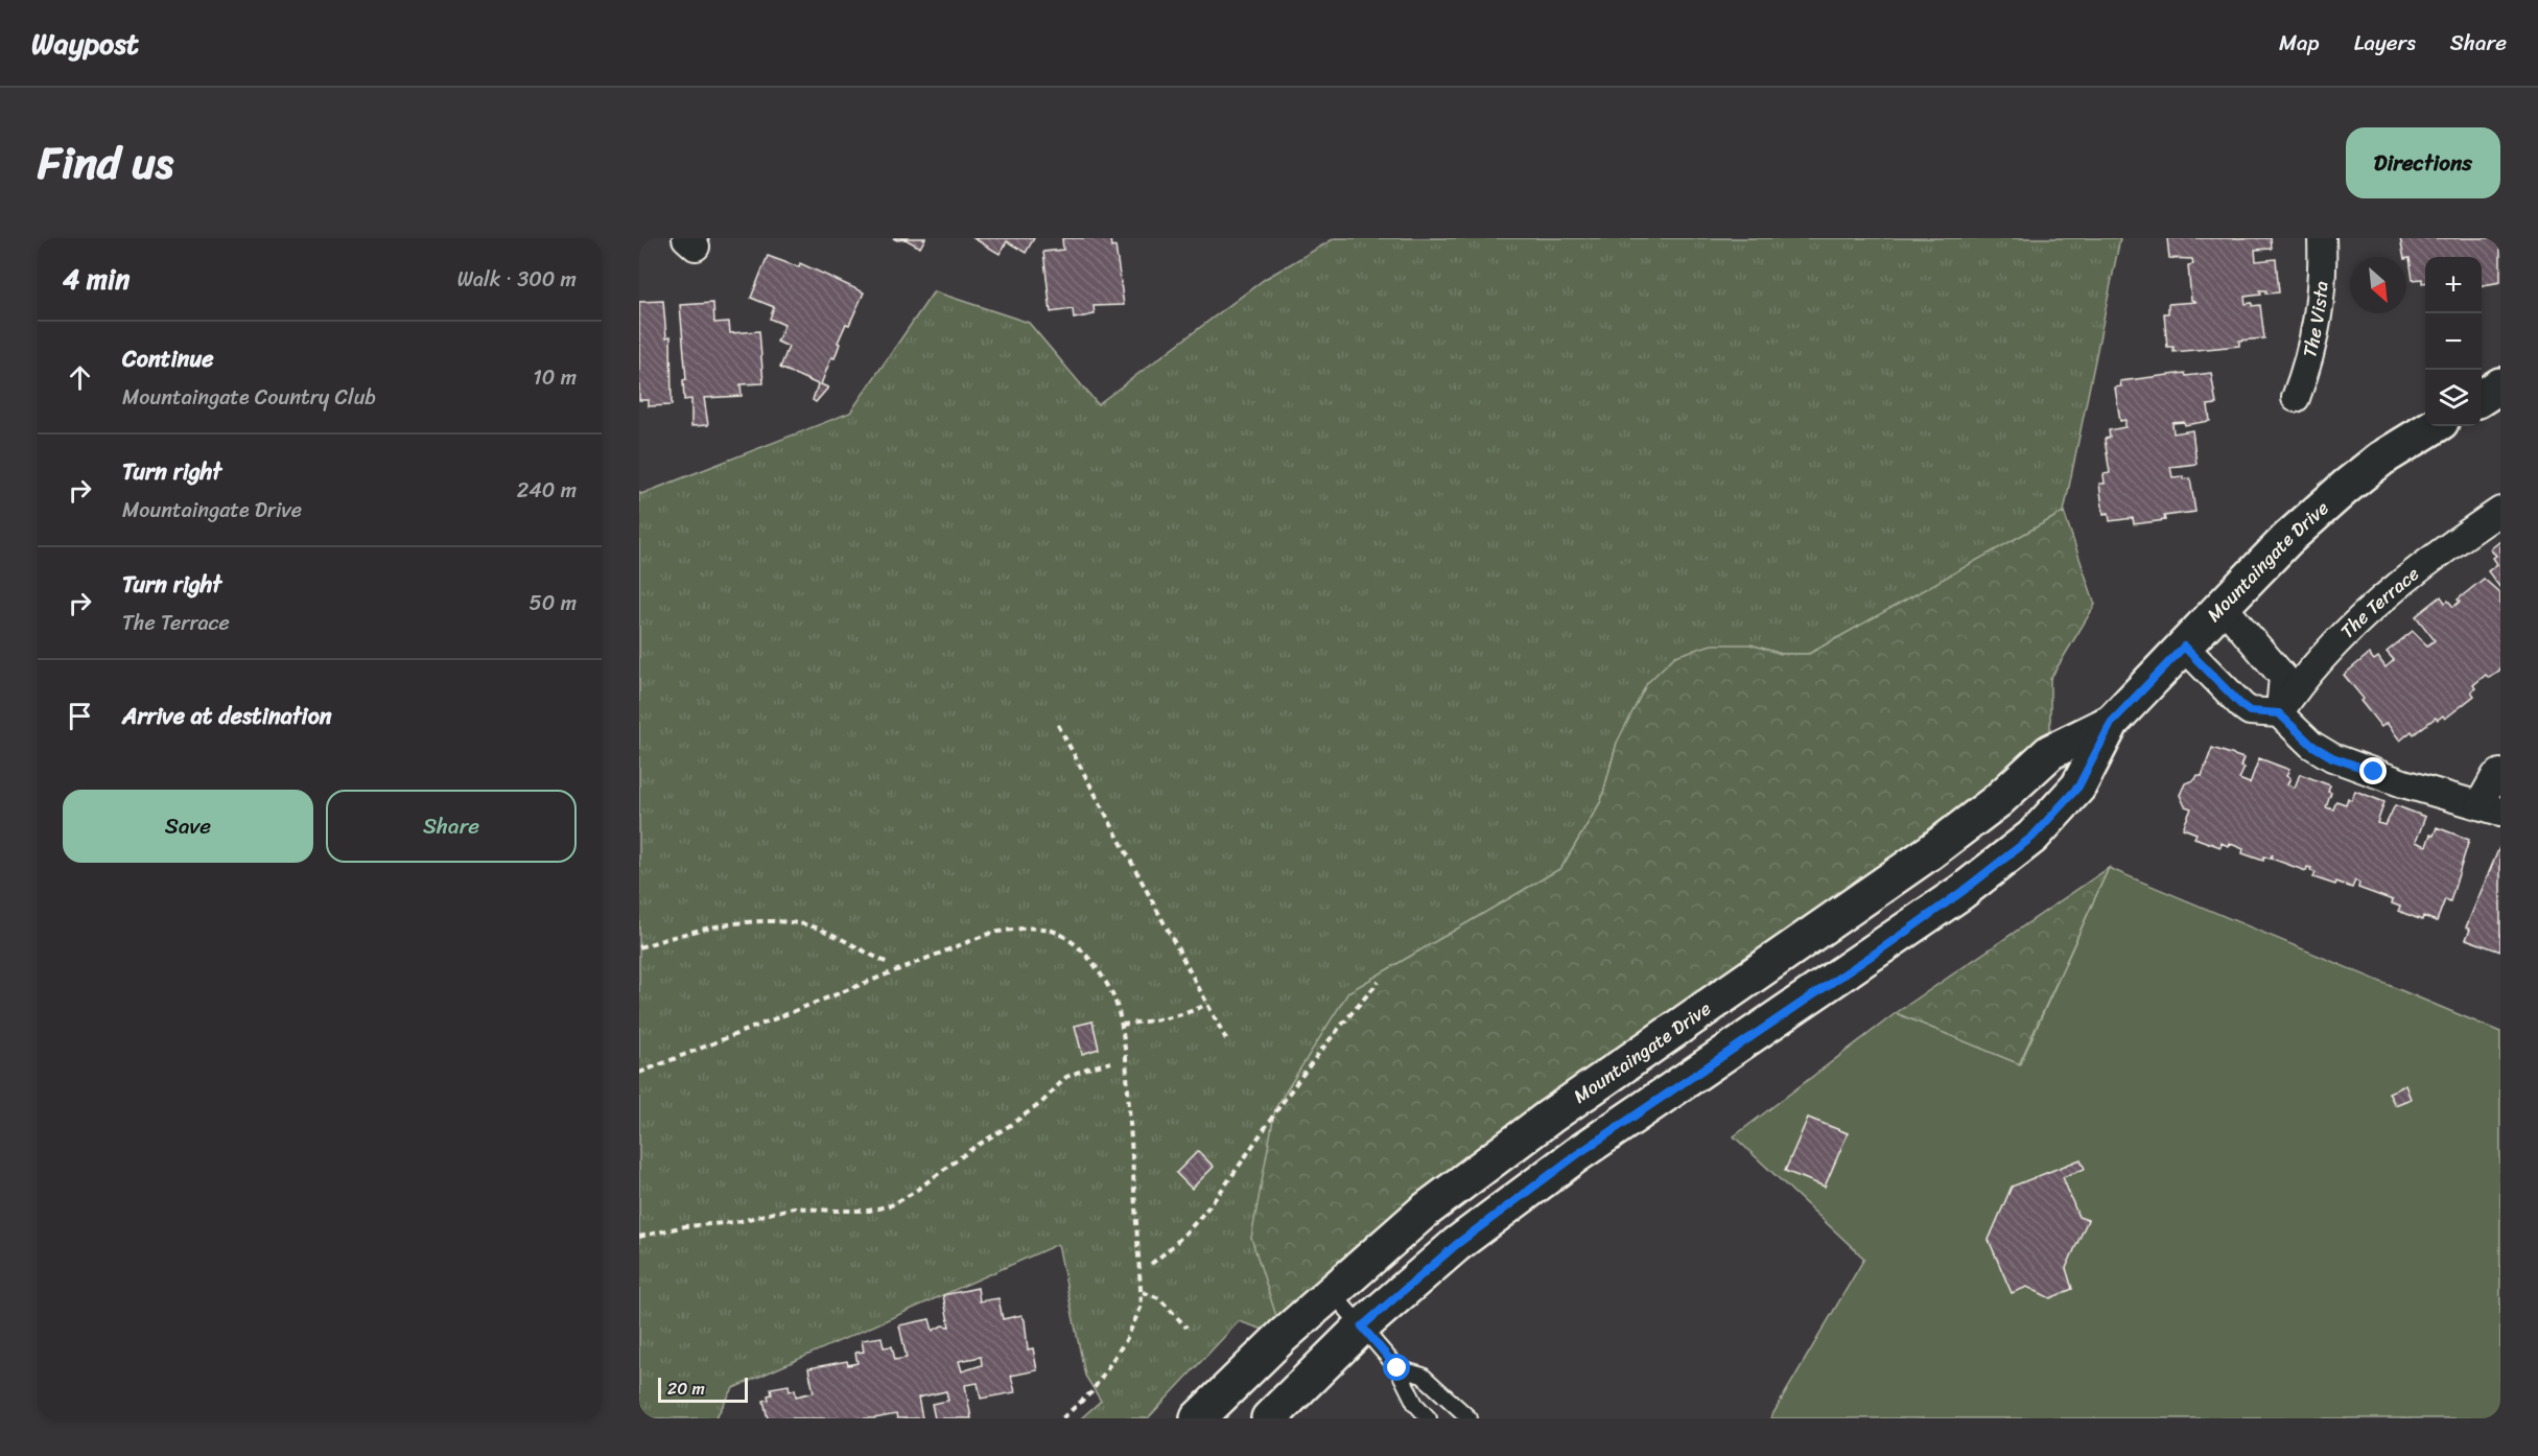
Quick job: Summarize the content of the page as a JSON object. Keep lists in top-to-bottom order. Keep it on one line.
{"streets":{"street":["The Vista","Mountaingate Drive","The Terrace"]},"scale_bar":"20 m","north":"bottom right","page":{"header":"Waypost","nav":["Map","Layers","Share"],"title":"Find us","buttons":["Directions",["Save","Share"]],"heading":["4 min","Walk · 300 m"],"map_buttons":["+","−"],"list":[["Continue","Mountaingate Country Club","10 m"],["Turn right","Mountaingate Drive","240 m"],["Turn right","The Terrace","50 m"],"Arrive at destination"],"scale":"20 m"}}
